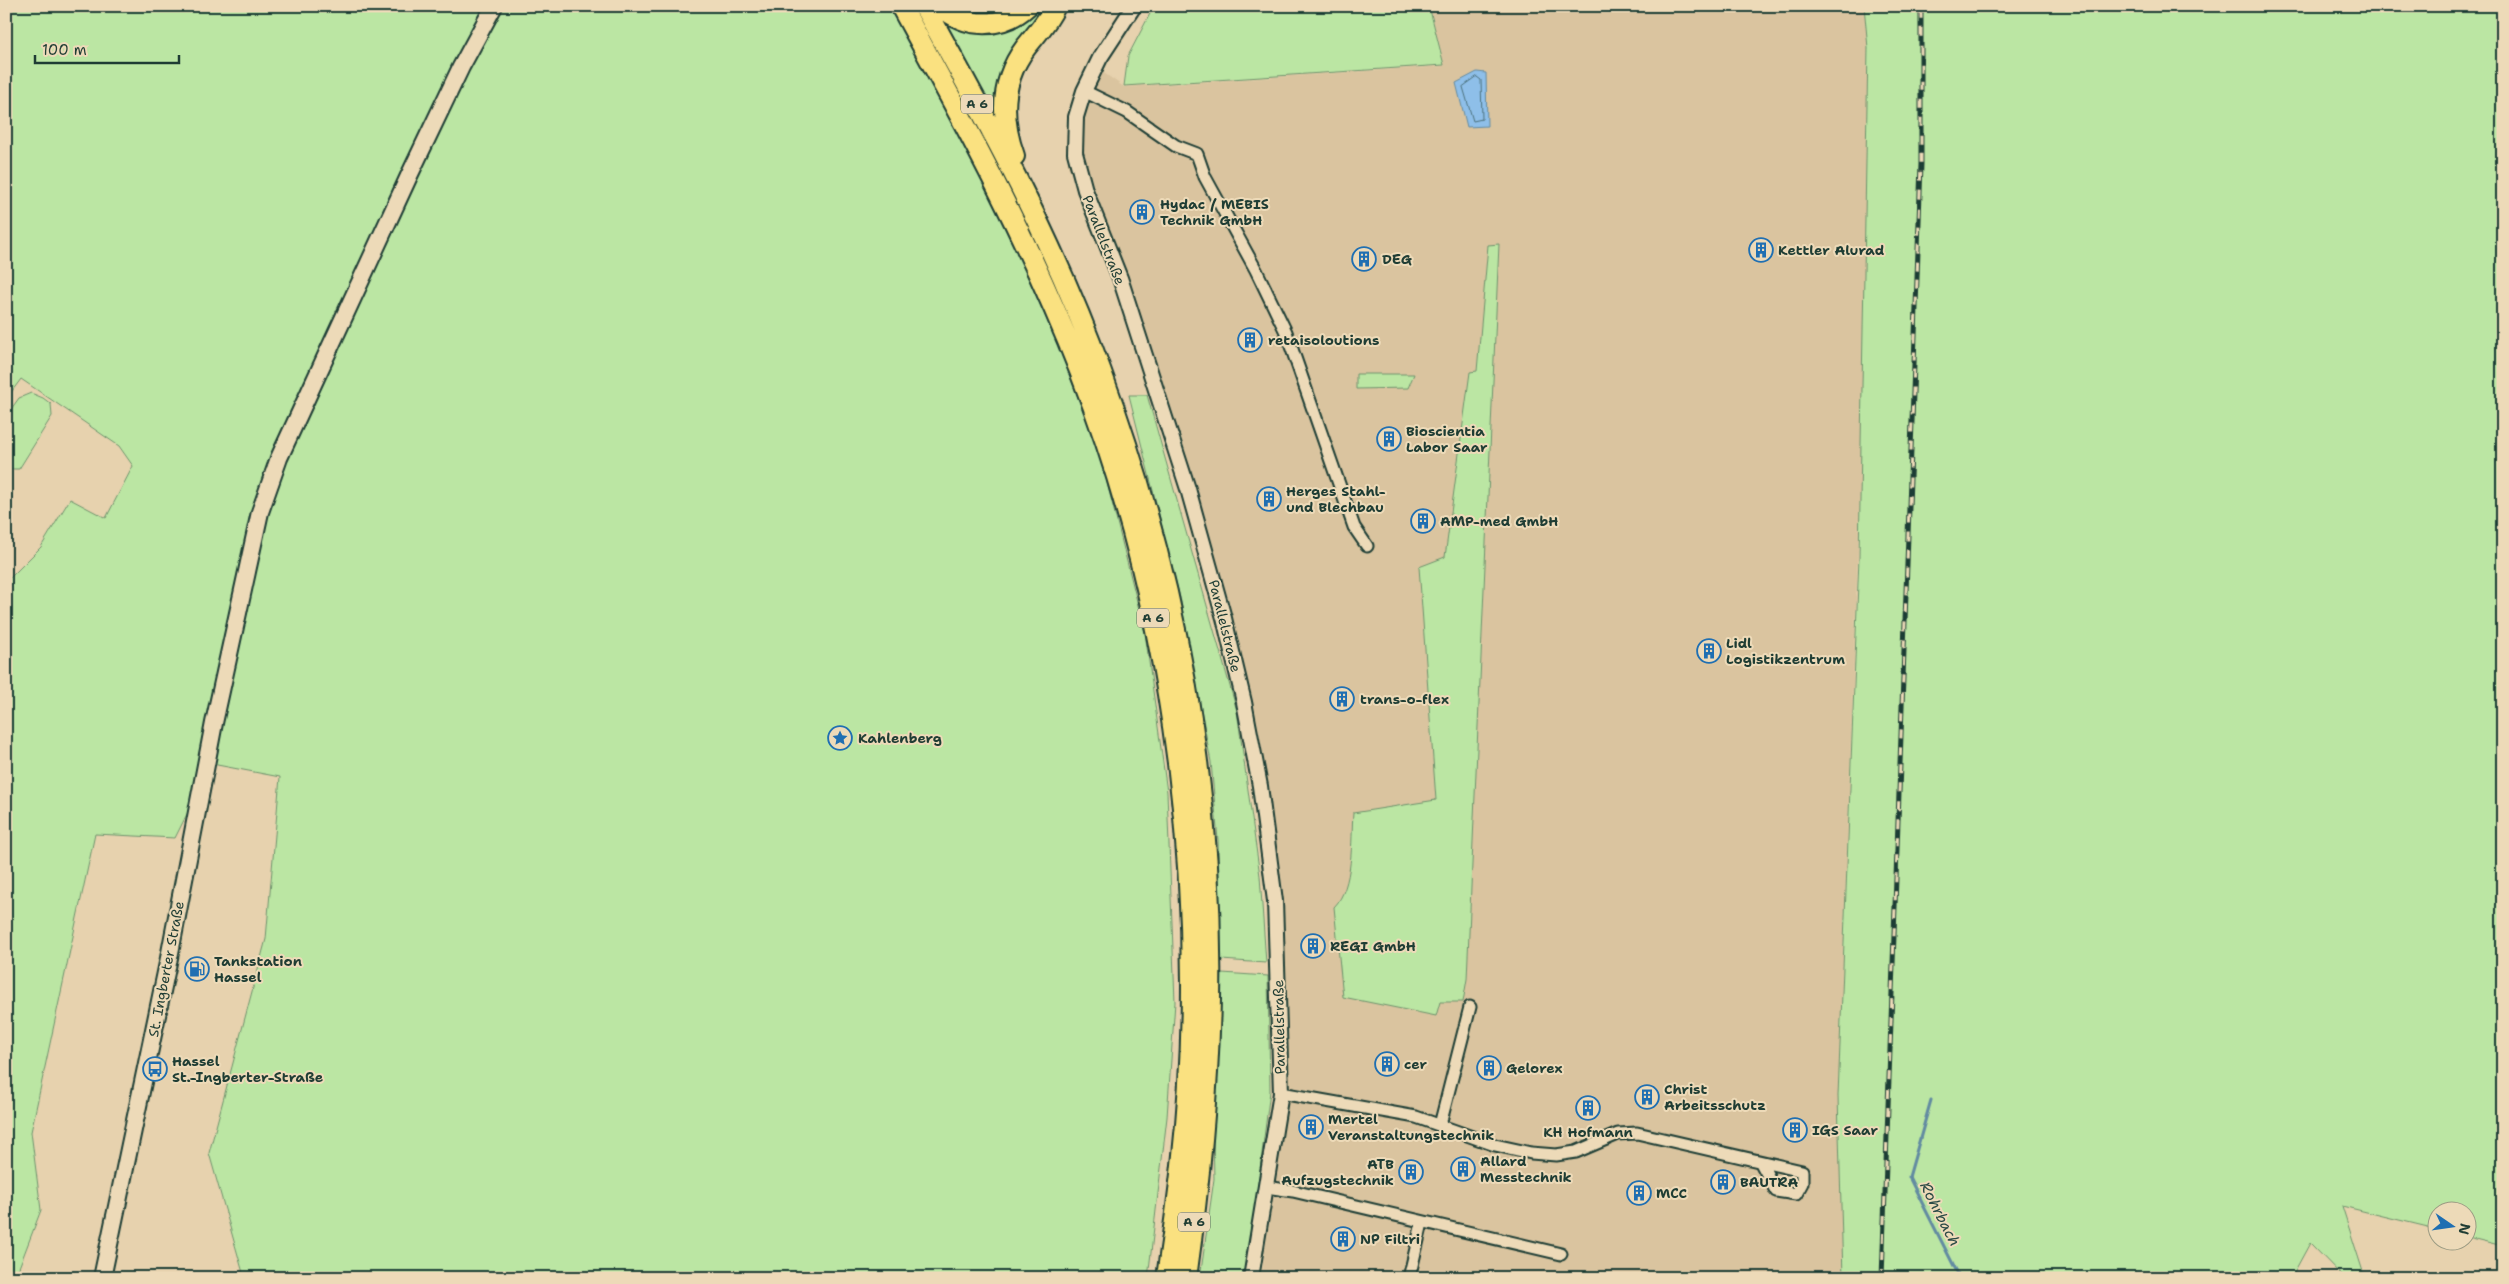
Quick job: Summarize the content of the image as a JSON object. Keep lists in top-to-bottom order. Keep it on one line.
{"streets":{"highway":["A 6"],"main road":["St. Ingberter Straße"],"street":["Parallelstraße"]},"water":["Rohrbach"],"places":{"building":["Hydac / MEBIS Technik GmbH","Kettler Alurad","DEG","retaisoloutions","Bioscientia Labor Saar","Herges Stahl- und Blechbau","AMP-med GmbH","Lidl Logistikzentrum","trans-o-flex","REGI GmbH","cer","Gelorex","Christ Arbeitsschutz","KH Hofmann","Mertel Veranstaltungstechnik","IGS Saar","Allard Messtechnik","ATB Aufzugstechnik","BAUTRA","MCC","NP Filtri"],"place":["Kahlenberg"],"fuel station":["Tankstation Hassel"],"bus stop":["Hassel St.-Ingberter-Straße"]},"scale_bar":"100 m","north":"right"}
